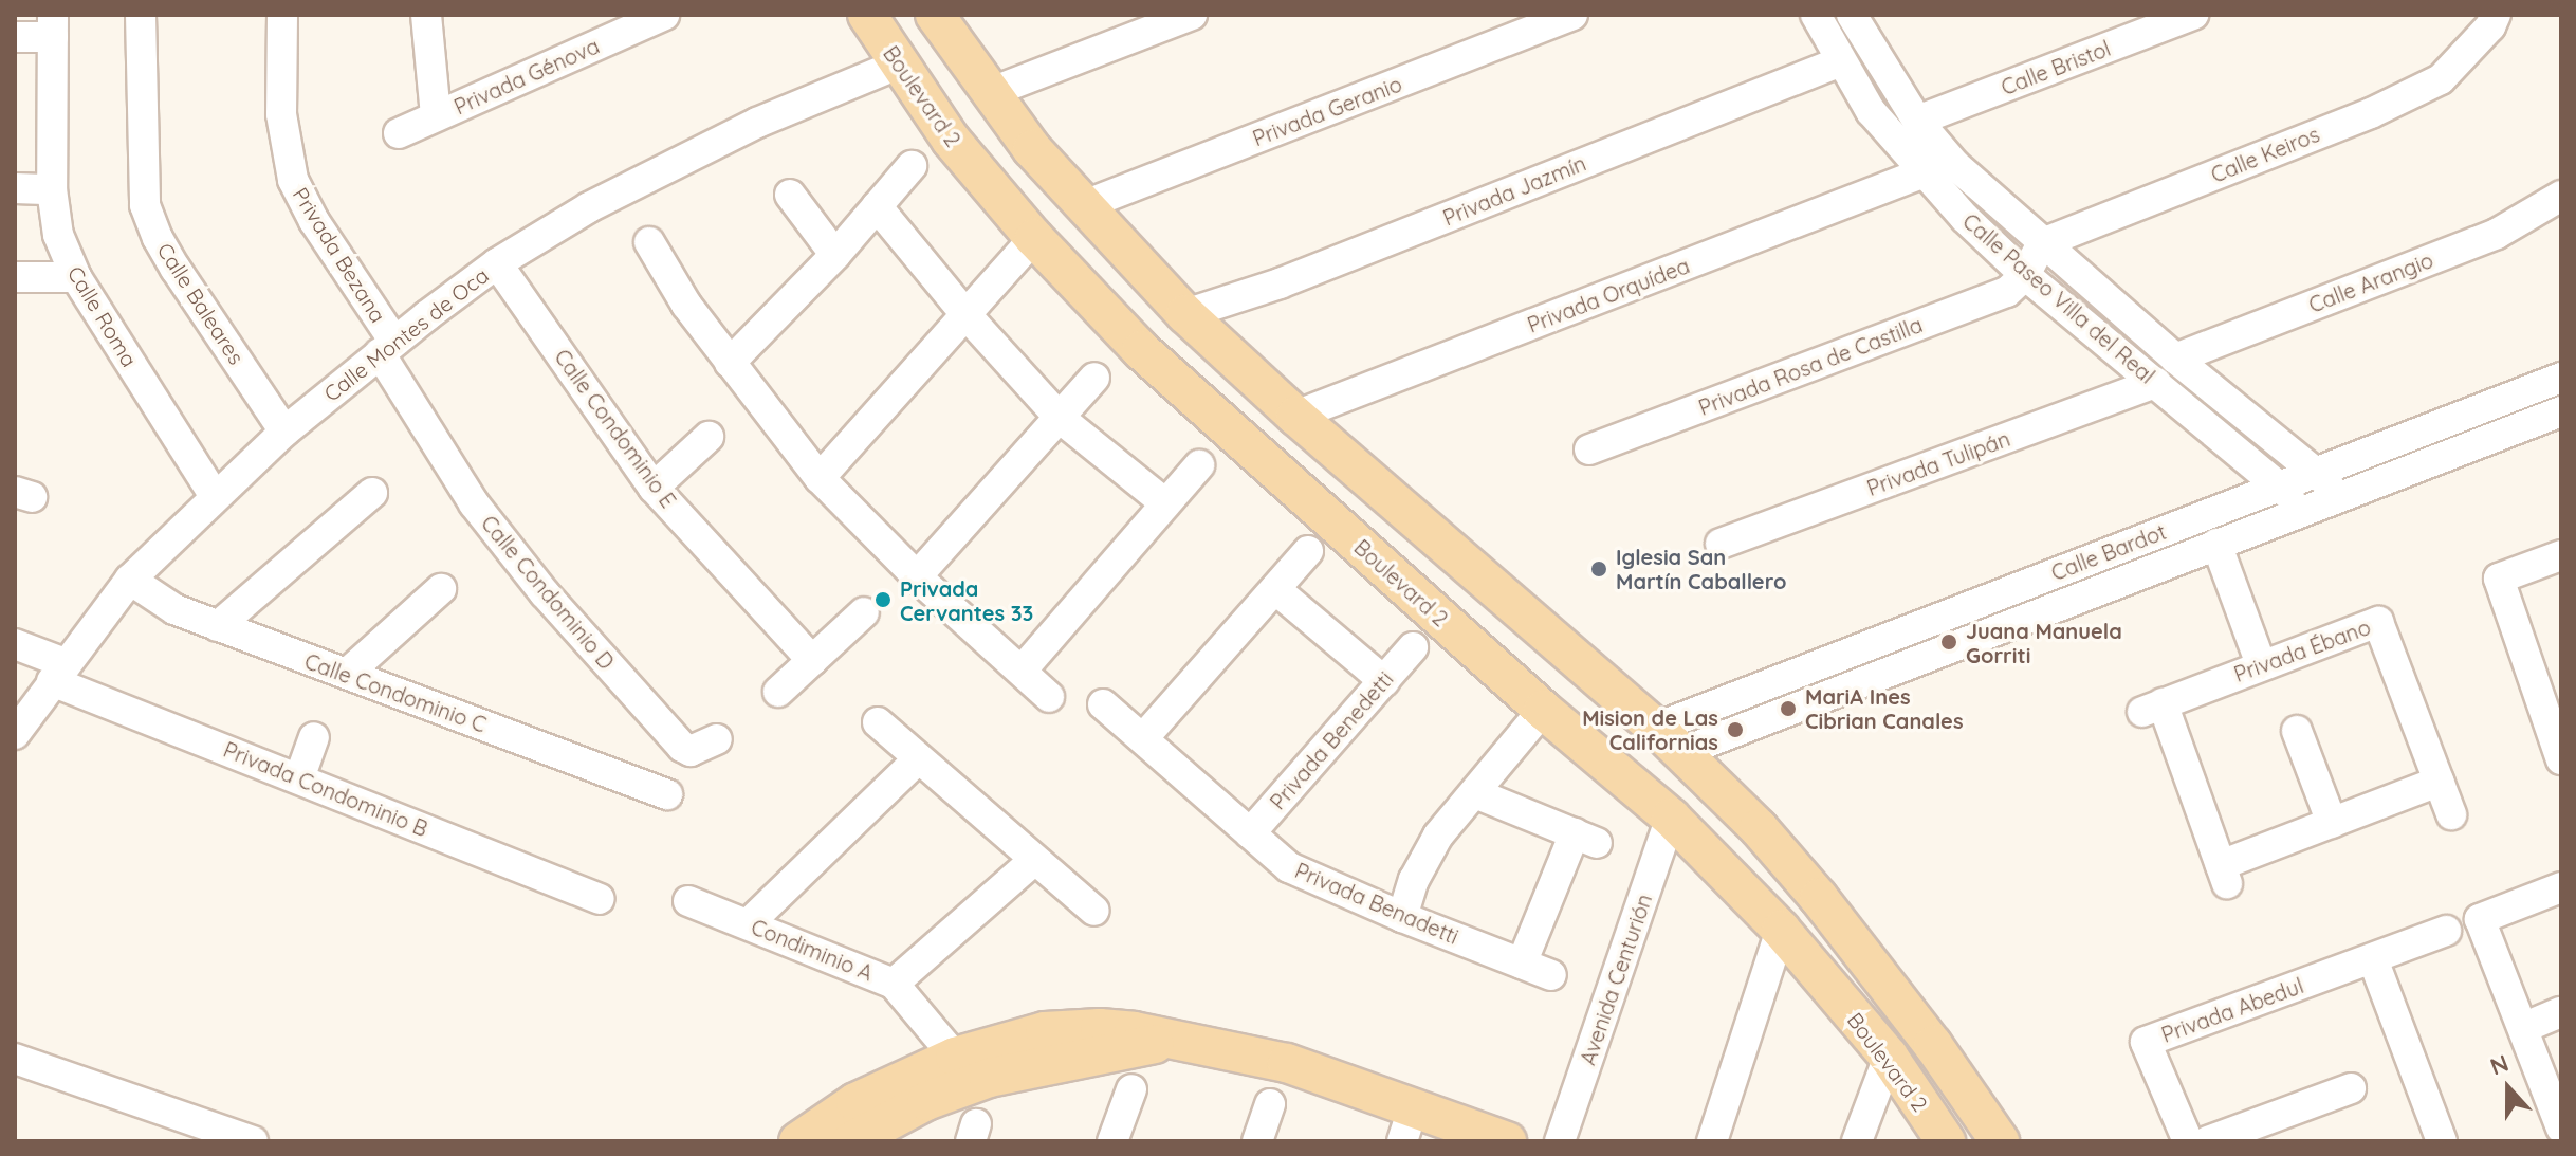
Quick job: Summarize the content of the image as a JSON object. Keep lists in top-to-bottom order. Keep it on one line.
{"streets":{"main road":["Boulevard 2"],"street":["Calle Bristol","Privada Génova","Privada Geranio","Calle Keiros","Privada Jazmín","Privada Bezana","Calle Arangio","Privada Orquídea","Calle Paseo Villa del Real","Calle Baleares","Calle Roma","Calle Montes de Oca","Privada Rosa de Castilla","Calle Condominio E","Privada Tulipán","Calle Bardot","Calle Condominio D","Privada Ébano","Calle Condominio C","Privada Benedetti","Privada Condominio B","Privada Benadetti","Condiminio A","Avenida Centurión","Privada Abedul"]},"crossings":[["Calle Bristol","Calle Paseo Villa del Real"],["Boulevard 2","Calle Montes de Oca"],["Boulevard 2","Avenida Centurión"],["Calle Keiros","Calle Paseo Villa del Real"],["Privada Jazmín","Calle Paseo Villa del Real"],["Privada Bezana","Calle Montes de Oca"],["Privada Bezana","Calle Condominio D"],["Calle Arangio","Calle Paseo Villa del Real"],["Privada Orquídea","Calle Paseo Villa del Real"],["Calle Paseo Villa del Real","Privada Rosa de Castilla"],["Calle Paseo Villa del Real","Privada Tulipán"],["Calle Paseo Villa del Real","Calle Bardot"],["Calle Baleares","Calle Montes de Oca"],["Calle Roma","Calle Montes de Oca"],["Calle Montes de Oca","Calle Condominio E"],["Calle Montes de Oca","Calle Condominio D"],["Calle Montes de Oca","Calle Condominio C"],["Calle Montes de Oca","Privada Condominio B"],["Privada Benedetti","Privada Benadetti"]],"places":["Iglesia San Martín Caballero","Privada Cervantes 33","Juana Manuela Gorriti","MariA Ines Cibrian Canales","Mision de Las Californias"],"north":"top"}
